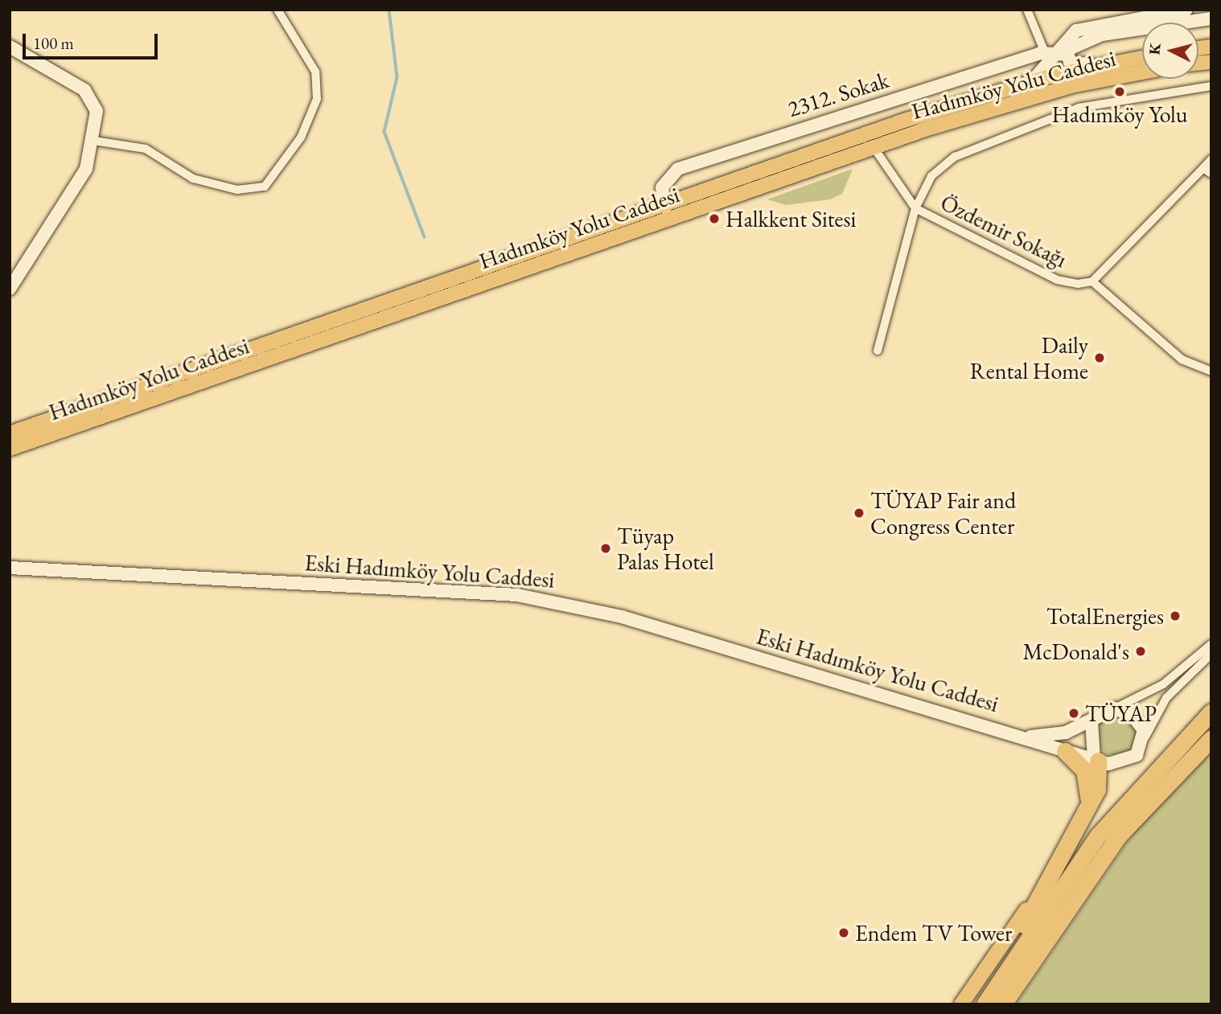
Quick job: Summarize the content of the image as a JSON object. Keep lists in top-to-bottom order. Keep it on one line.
{"streets":{"main road":["Hadımköy Yolu Caddesi"],"street":["2312. Sokak","Özdemir Sokağı","Eski Hadımköy Yolu Caddesi"]},"crossings":[["Hadımköy Yolu Caddesi","2312. Sokak"],["Hadımköy Yolu Caddesi","Özdemir Sokağı"]],"places":["Hadımköy Yolu","Halkkent Sitesi","Daily Rental Home","TÜYAP Fair and Congress Center","Tüyap Palas Hotel","TotalEnergies","McDonald's","TÜYAP","Endem TV Tower"],"scale_bar":"100 m","north":"left"}
